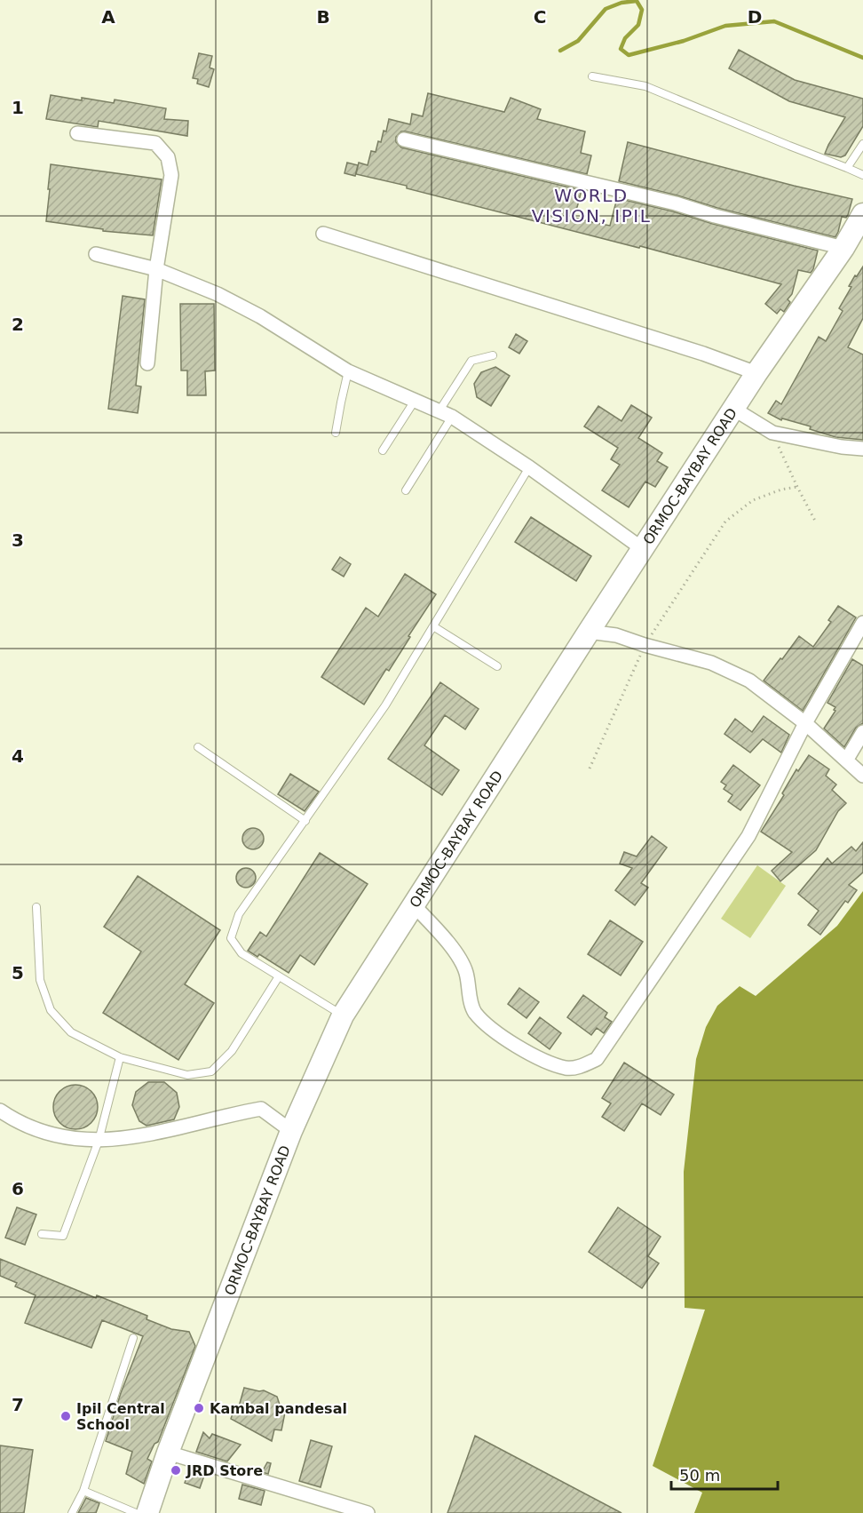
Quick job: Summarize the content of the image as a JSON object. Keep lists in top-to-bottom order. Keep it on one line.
{"streets":{"highway":["ORMOC-BAYBAY ROAD"]},"districts":["WORLD VISION, IPIL"],"places":["Kambal pandesal","Ipil Central School","JRD Store"],"scale_bar":"50 m","grid":{"columns":["A","B","C","D"],"rows":["1","2","3","4","5","6","7"]}}
